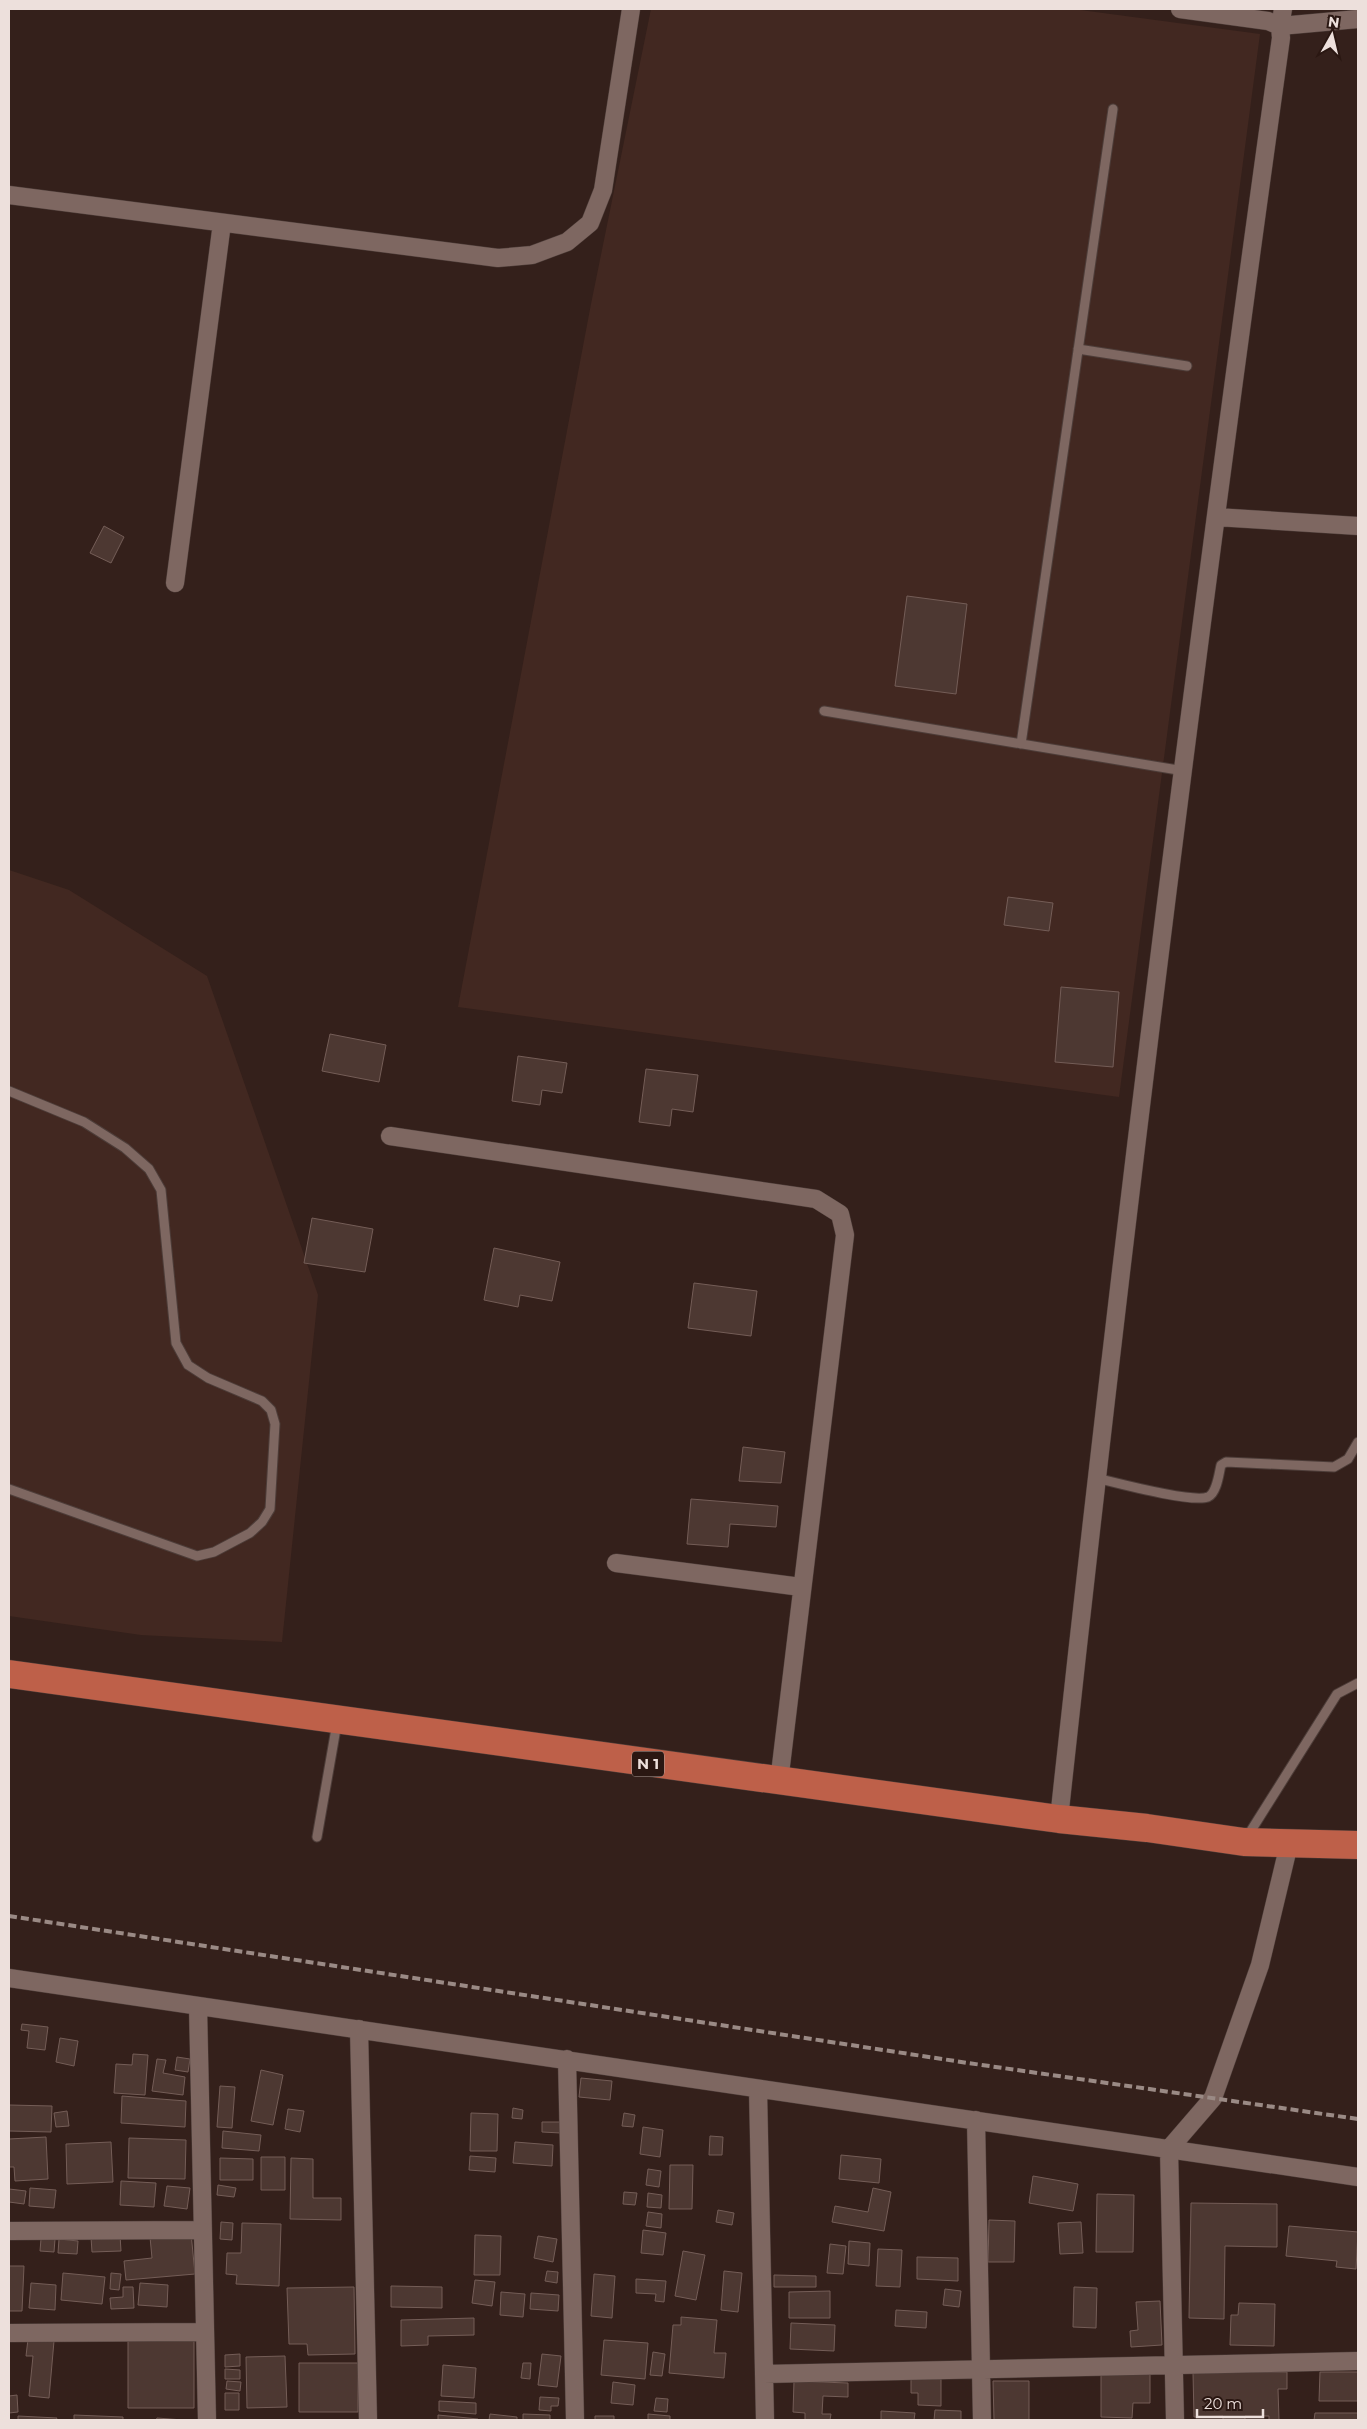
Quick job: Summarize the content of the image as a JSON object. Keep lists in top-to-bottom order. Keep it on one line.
{"streets":{"highway":["N 1"]},"scale_bar":"20 m","north":"top"}
